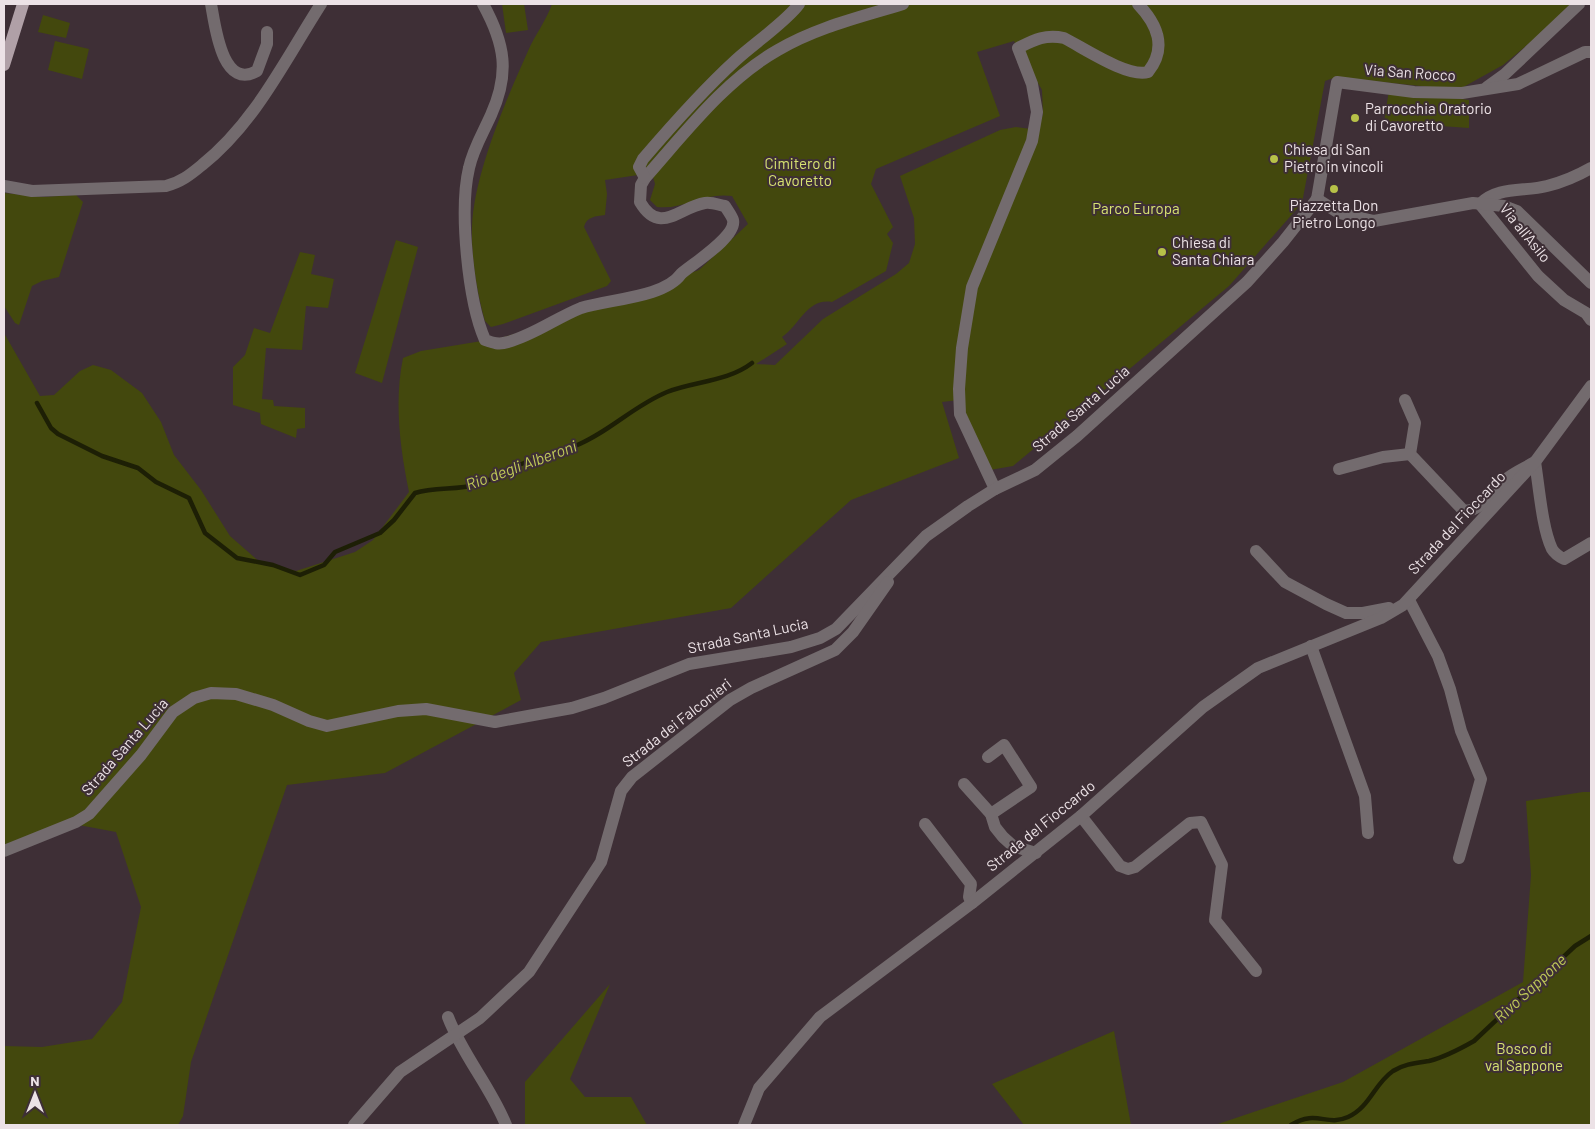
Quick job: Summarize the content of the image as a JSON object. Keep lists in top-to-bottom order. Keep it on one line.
{"streets":{"street":["Via San Rocco","Via all'Asilo","Strada Santa Lucia","Strada del Fioccardo","Strada dei Falconieri"]},"crossings":[["Via San Rocco","Strada Santa Lucia"],["Strada Santa Lucia","Strada dei Falconieri"]],"water":["Rio degli Alberoni","Rivo Sappone"],"parks":["Cimitero di Cavoretto","Parco Europa","Bosco di val Sappone"],"places":["Parrocchia Oratorio di Cavoretto","Chiesa di San Pietro in vincoli","Piazzetta Don Pietro Longo","Chiesa di Santa Chiara"],"north":"top"}
